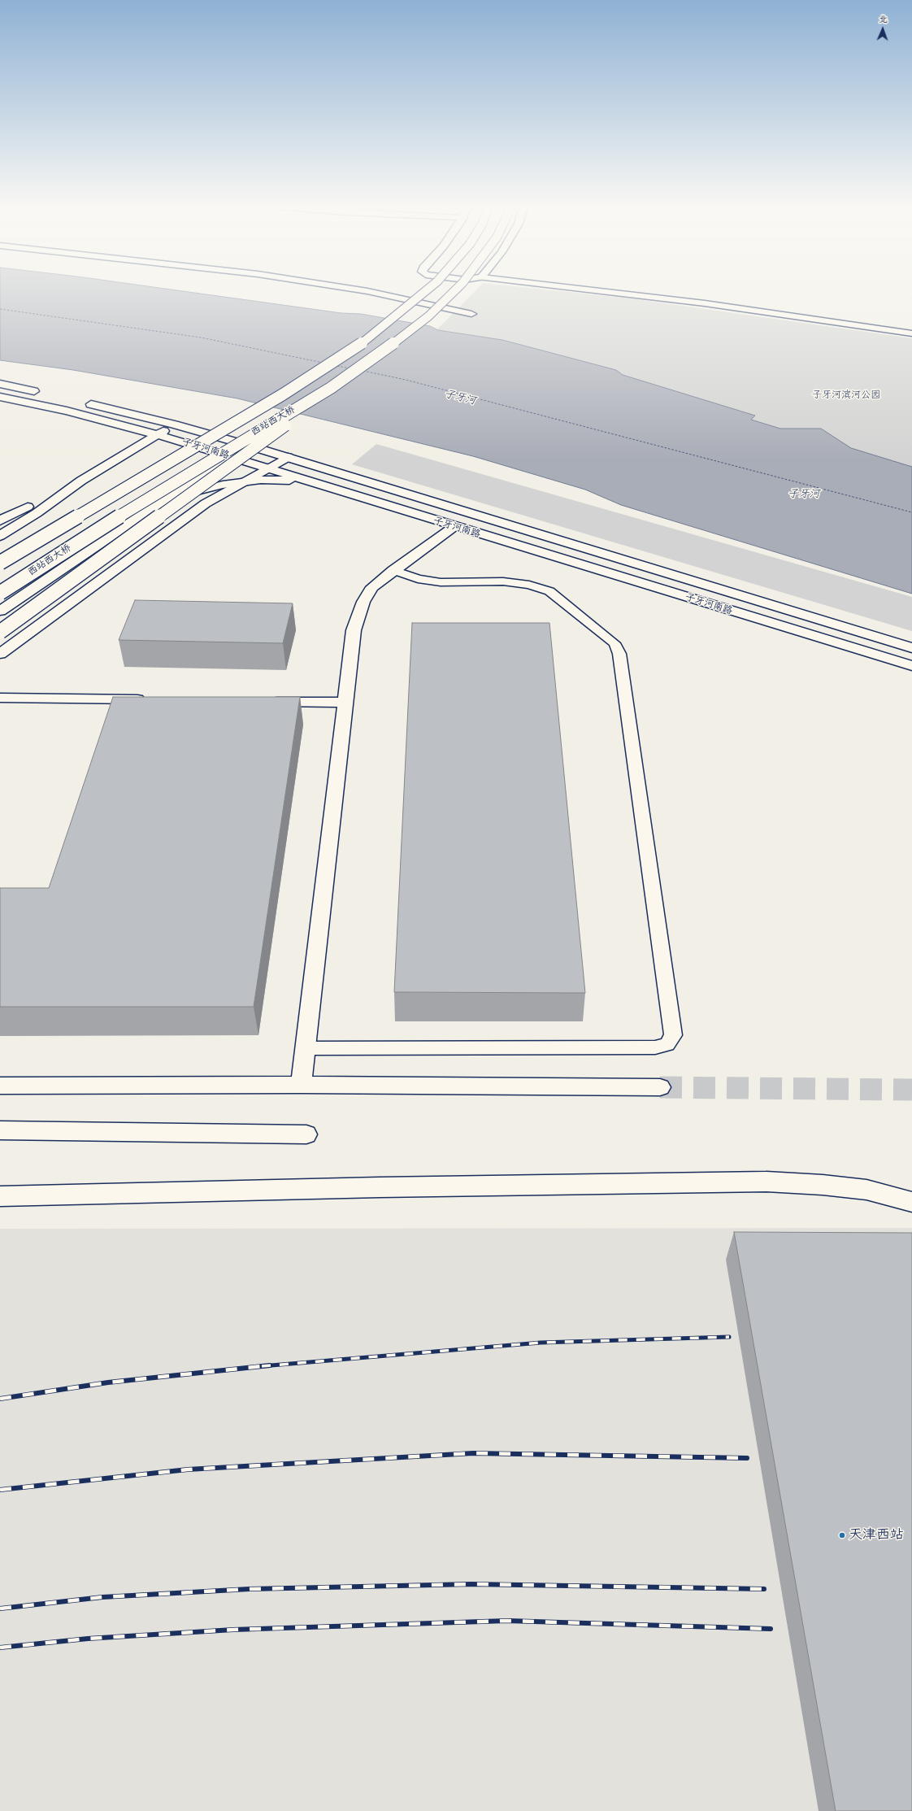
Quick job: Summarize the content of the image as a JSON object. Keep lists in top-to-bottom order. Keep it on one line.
{"streets":{"main road":["西站西大桥","子牙河南路"]},"water":["子牙河"],"parks":["子牙河滨河公园"],"places":["天津西站"],"north":"top"}
